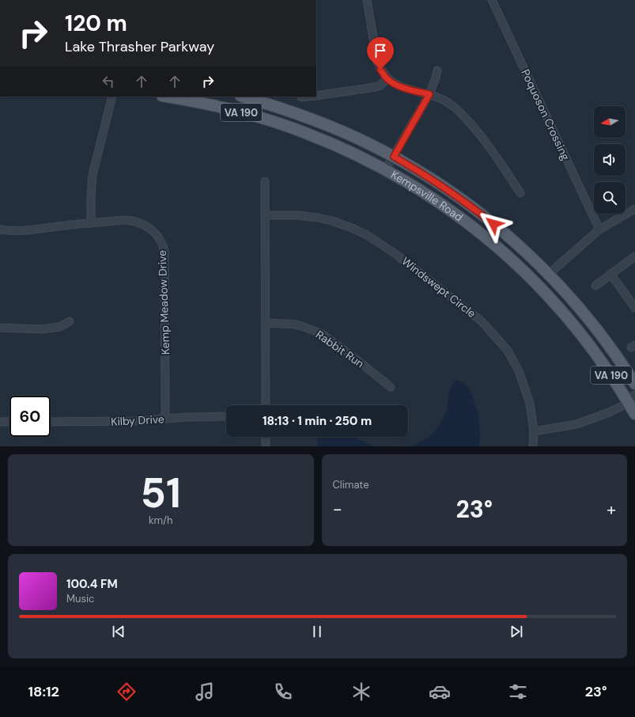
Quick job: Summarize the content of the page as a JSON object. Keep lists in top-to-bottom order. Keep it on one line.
{"streets":{"main road":["VA 190","Kempsville Road"],"street":["Poquoson Crossing","Windswept Circle","Kemp Meadow Drive","Rabbit Run","Kilby Drive"]},"crossings":[["Kemp Meadow Drive","Kilby Drive"]],"north":"left","page":{"turn":["120 m","Lake Thrasher Parkway"],"limit":"60","trip":"18:13 · 1 min · 250 m","tile":[["51","km/h"],"Climate"],"heat":["−","23°","+"],"song":["100.4 FM","Music"],"tabs":["18:12","23°"]}}
